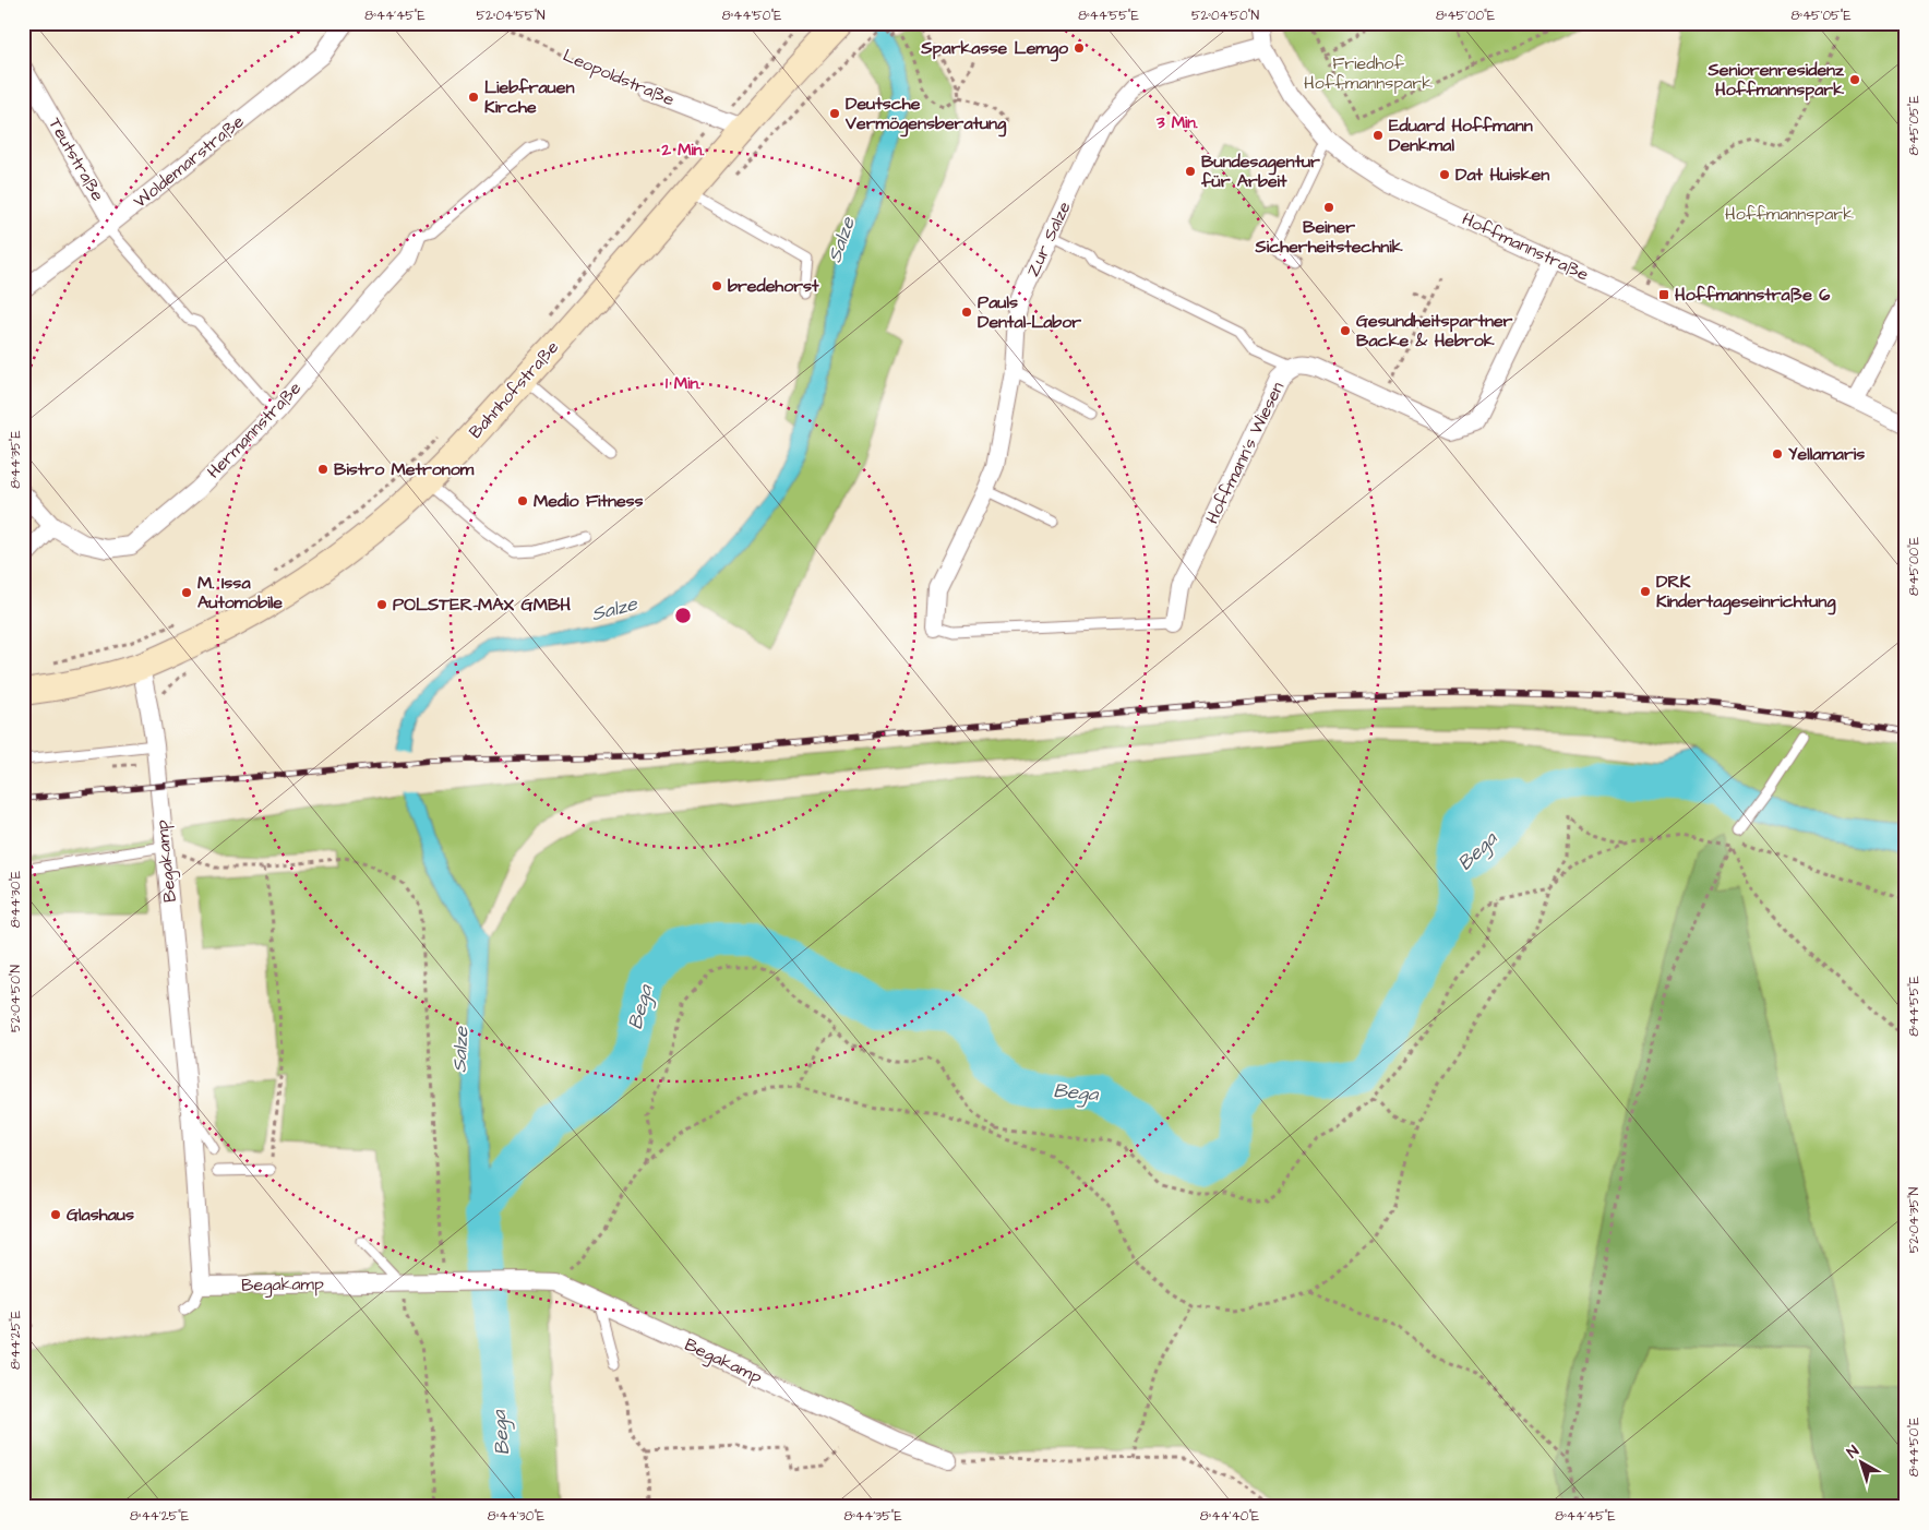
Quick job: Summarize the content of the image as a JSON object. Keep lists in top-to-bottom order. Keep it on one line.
{"streets":{"main road":["Bahnhofstraße"],"street":["Leopoldstraße","Teutstraße","Woldemarstraße","Zur Salze","Hoffmannstraße","Hermannstraße","Hoffmann's Wiesen","Begakamp"]},"crossings":[["Leopoldstraße","Bahnhofstraße"],["Teutstraße","Woldemarstraße"],["Zur Salze","Hoffmannstraße"],["Hoffmannstraße","Hoffmann's Wiesen"],["Bahnhofstraße","Begakamp"]],"water":["Salze","Bega"],"parks":["Friedhof Hoffmannspark","Hoffmannspark"],"places":{"other":["Sparkasse Lemgo","Seniorenresidenz Hoffmannspark","Liebfrauen Kirche","Deutsche Vermögensberatung","Eduard Hoffmann Denkmal","Bundesagentur für Arbeit","Dat Huisken","Beiner Sicherheitstechnik","bredehorst","Pauls Dental-Labor","Gesundheitspartner Backe & Hebrok","Yellamaris","Bistro Metronom","Medio Fitness","DRK Kindertageseinrichtung","M. Issa Automobile","POLSTER-MAX GMBH","Glashaus"],"transit":["Hoffmannstraße 6"]},"north":"top left","coordinates":["8°44'45\"E","52°04'55\"N","8°44'50\"E","8°44'55\"E","52°04'50\"N","8°45'00\"E","8°45'05\"E","8°44'35\"E","8°44'30\"E","52°04'35\"N","8°44'25\"E","8°44'40\"E"],"rings":["3 Min.","2 Min.","1 Min."]}
